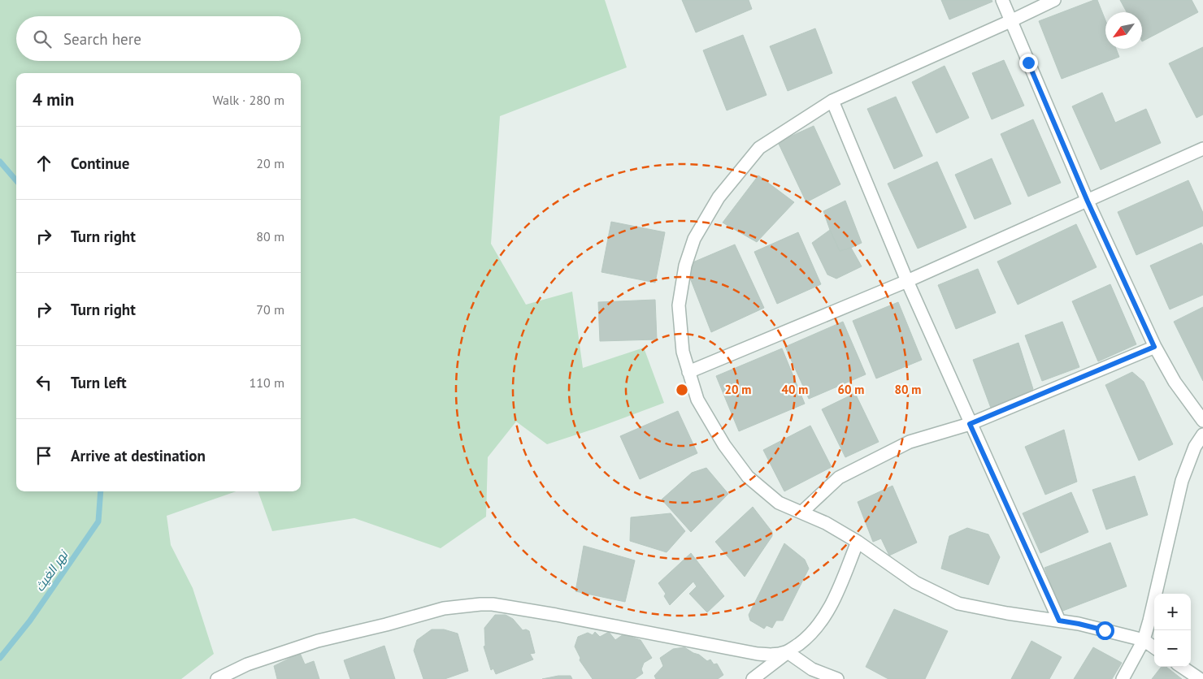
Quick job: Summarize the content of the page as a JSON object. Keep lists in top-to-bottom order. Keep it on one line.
{"water":["نهر الغيث"],"north":"bottom left","page":{"search":"Search here","heading":["4 min","Walk · 280 m"],"list":[["Continue","20 m"],["Turn right","80 m"],["Turn right","70 m"],["Turn left","110 m"],"Arrive at destination"],"map_buttons":["+","−"]},"rings":["20 m","40 m","60 m","80 m"]}
